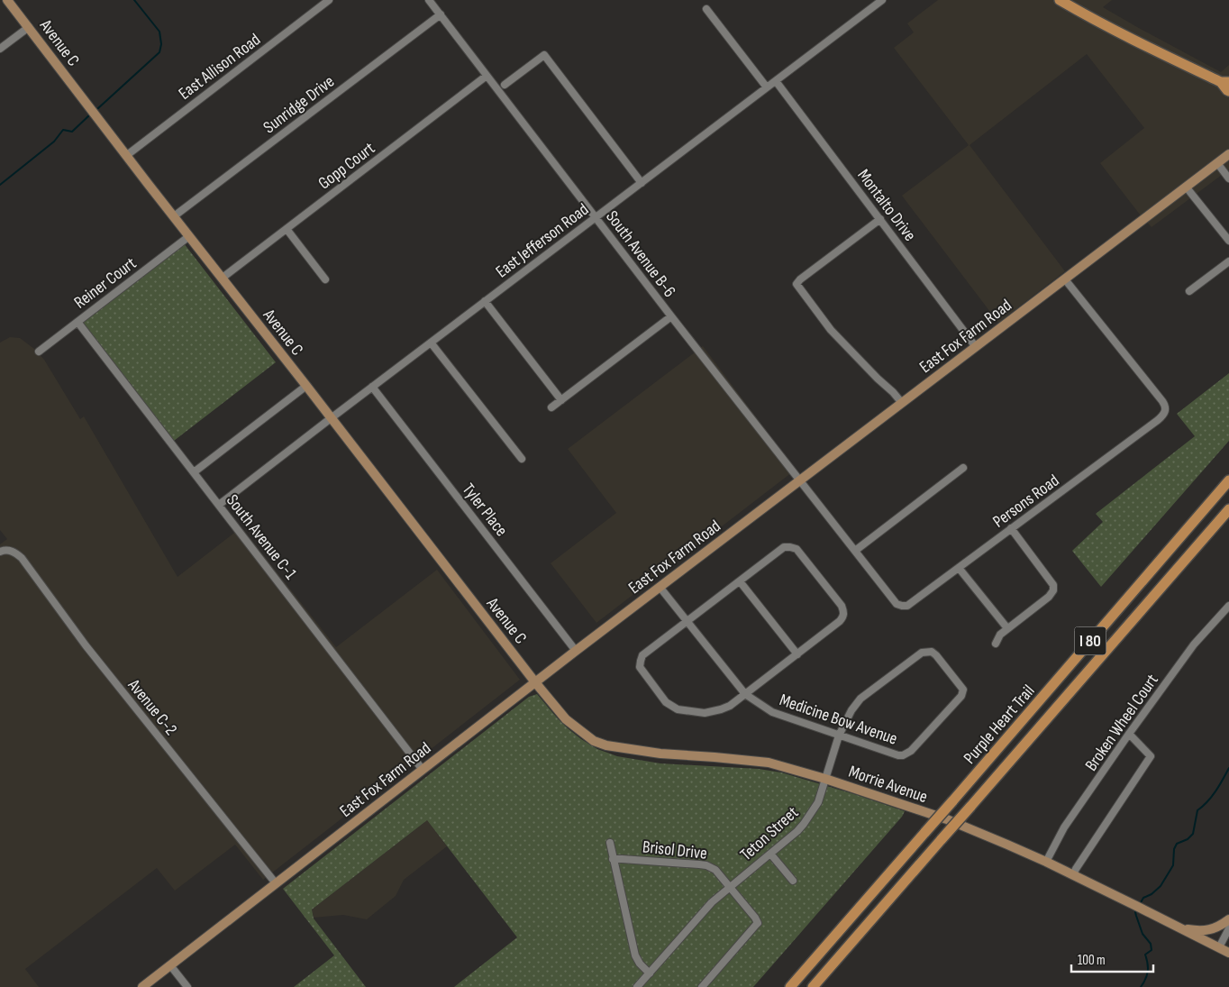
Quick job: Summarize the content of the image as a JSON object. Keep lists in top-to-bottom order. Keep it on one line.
{"streets":{"highway":["I 80","Purple Heart Trail"],"main road":["Avenue C","East Fox Farm Road","Morrie Avenue"],"street":["East Allison Road","Sunridge Drive","Gopp Court","Montalto Drive","East Jefferson Road","South Avenue B-6","Reiner Court","Persons Road","Tyler Place","South Avenue C-1","Avenue C-2","Medicine Bow Avenue","Broken Wheel Court","Teton Street","Brisol Drive"]},"crossings":[["Avenue C","East Allison Road"],["Avenue C","Sunridge Drive"],["Avenue C","Gopp Court"],["Avenue C","East Jefferson Road"],["Avenue C","Reiner Court"],["Avenue C","East Fox Farm Road"],["Avenue C","Morrie Avenue"],["Sunridge Drive","South Avenue B-6"],["Gopp Court","South Avenue B-6"],["Montalto Drive","East Jefferson Road"],["Montalto Drive","East Fox Farm Road"],["East Jefferson Road","South Avenue B-6"],["East Jefferson Road","Tyler Place"],["East Jefferson Road","South Avenue C-1"],["South Avenue B-6","East Fox Farm Road"],["South Avenue B-6","Persons Road"],["Reiner Court","South Avenue C-1"],["East Fox Farm Road","Persons Road"],["East Fox Farm Road","Tyler Place"],["East Fox Farm Road","South Avenue C-1"],["East Fox Farm Road","Avenue C-2"],["East Fox Farm Road","Medicine Bow Avenue"],["East Fox Farm Road","Morrie Avenue"],["Medicine Bow Avenue","Teton Street"],["Broken Wheel Court","Morrie Avenue"],["Morrie Avenue","Teton Street"],["Teton Street","Brisol Drive"]],"scale_bar":"100 m"}
